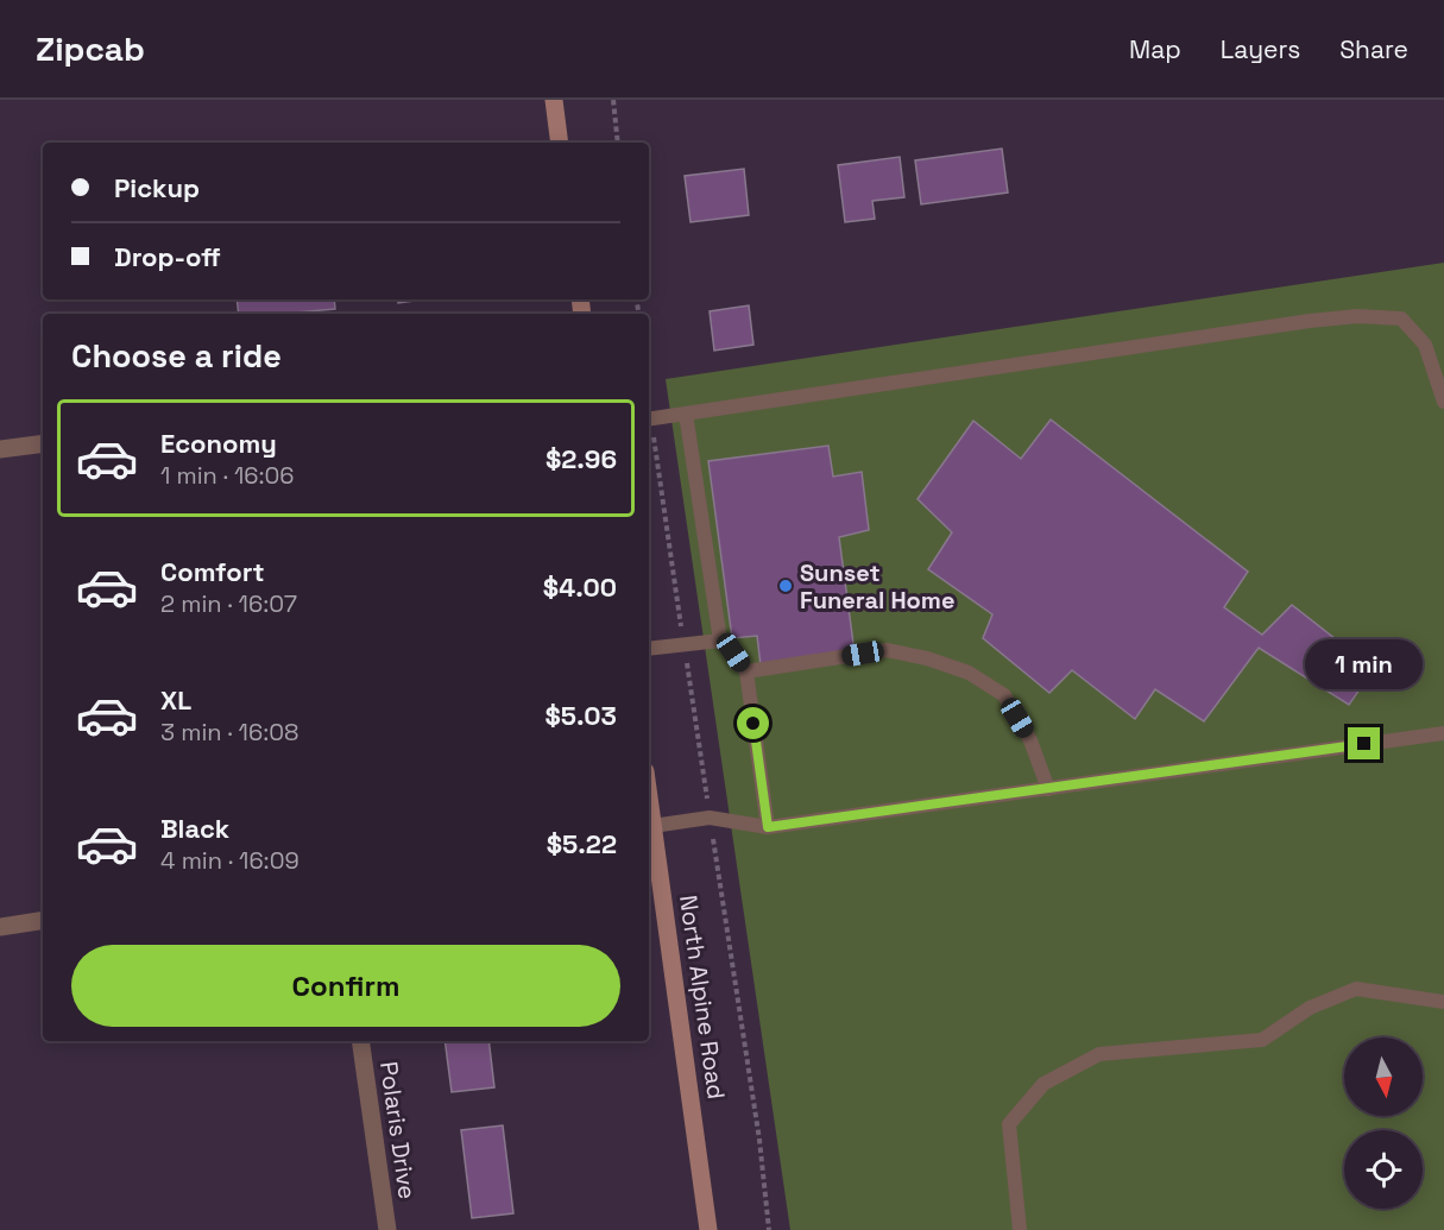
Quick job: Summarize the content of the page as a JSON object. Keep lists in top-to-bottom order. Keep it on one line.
{"streets":{"main road":["North Alpine Road"],"street":["Polaris Drive"]},"places":["Sunset Funeral Home"],"north":"bottom","page":{"header":"Zipcab","nav":["Map","Layers","Share"],"banner":["Pickup","Drop-off"],"heading":"Choose a ride","list":[{"name":"Economy","note":"1 min · 16:06","value":"$2.96"},{"name":"Comfort","note":"2 min · 16:07","value":"$4.00"},{"name":"XL","note":"3 min · 16:08","value":"$5.03"},{"name":"Black","note":"4 min · 16:09","value":"$5.22"}],"bubble":"1 min","buttons":"Confirm"}}
